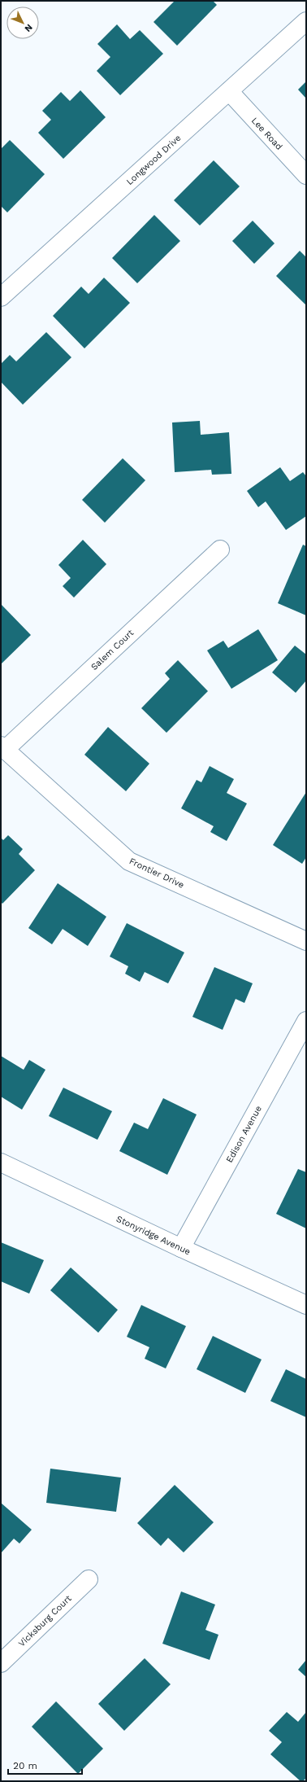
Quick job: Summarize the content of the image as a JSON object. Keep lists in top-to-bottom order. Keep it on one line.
{"streets":{"street":["Lee Road","Longwood Drive","Salem Court","Frontier Drive","Edison Avenue","Stonyridge Avenue","Vicksburg Court"]},"crossings":[["Lee Road","Longwood Drive"],["Salem Court","Frontier Drive"],["Edison Avenue","Stonyridge Avenue"]],"scale_bar":"20 m","north":"bottom right"}
